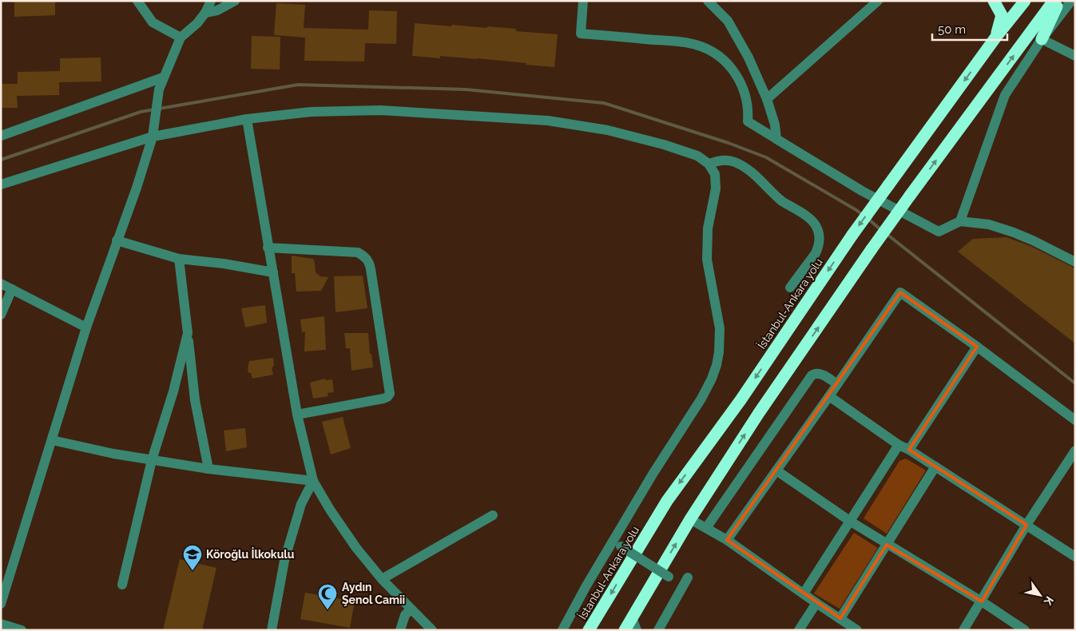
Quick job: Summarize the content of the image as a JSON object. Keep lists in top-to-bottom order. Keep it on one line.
{"streets":{"highway":["İstanbul-Ankara yolu"]},"places":{"school or university":["Köroğlu İlkokulu"],"mosque":["Aydın Şenol Camii"]},"scale_bar":"50 m","north":"bottom right"}
